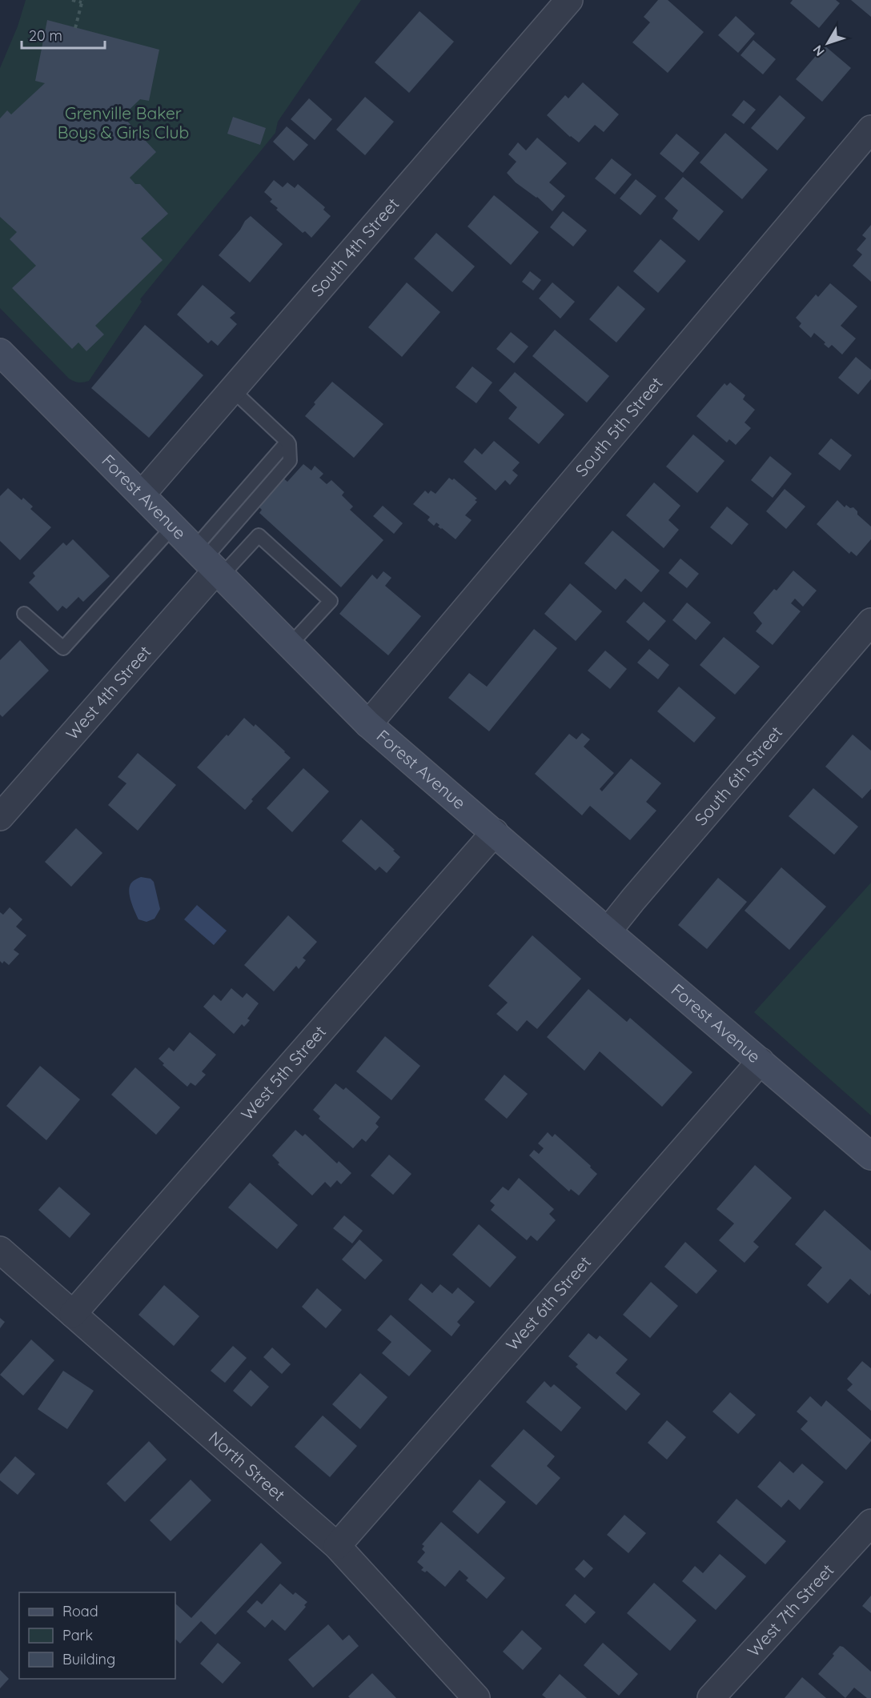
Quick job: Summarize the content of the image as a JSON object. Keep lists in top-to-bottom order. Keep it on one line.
{"streets":{"main road":["Forest Avenue"],"street":["South 4th Street","South 5th Street","West 4th Street","South 6th Street","West 5th Street","West 6th Street","North Street","West 7th Street"]},"crossings":[["South 4th Street","Forest Avenue"],["South 5th Street","Forest Avenue"],["Forest Avenue","West 4th Street"],["Forest Avenue","South 6th Street"],["Forest Avenue","West 5th Street"],["Forest Avenue","West 6th Street"],["West 5th Street","North Street"],["West 6th Street","North Street"]],"parks":["Grenville Baker Boys & Girls Club"],"legend":["Road","Park","Building"],"scale_bar":"20 m","north":"bottom left"}
